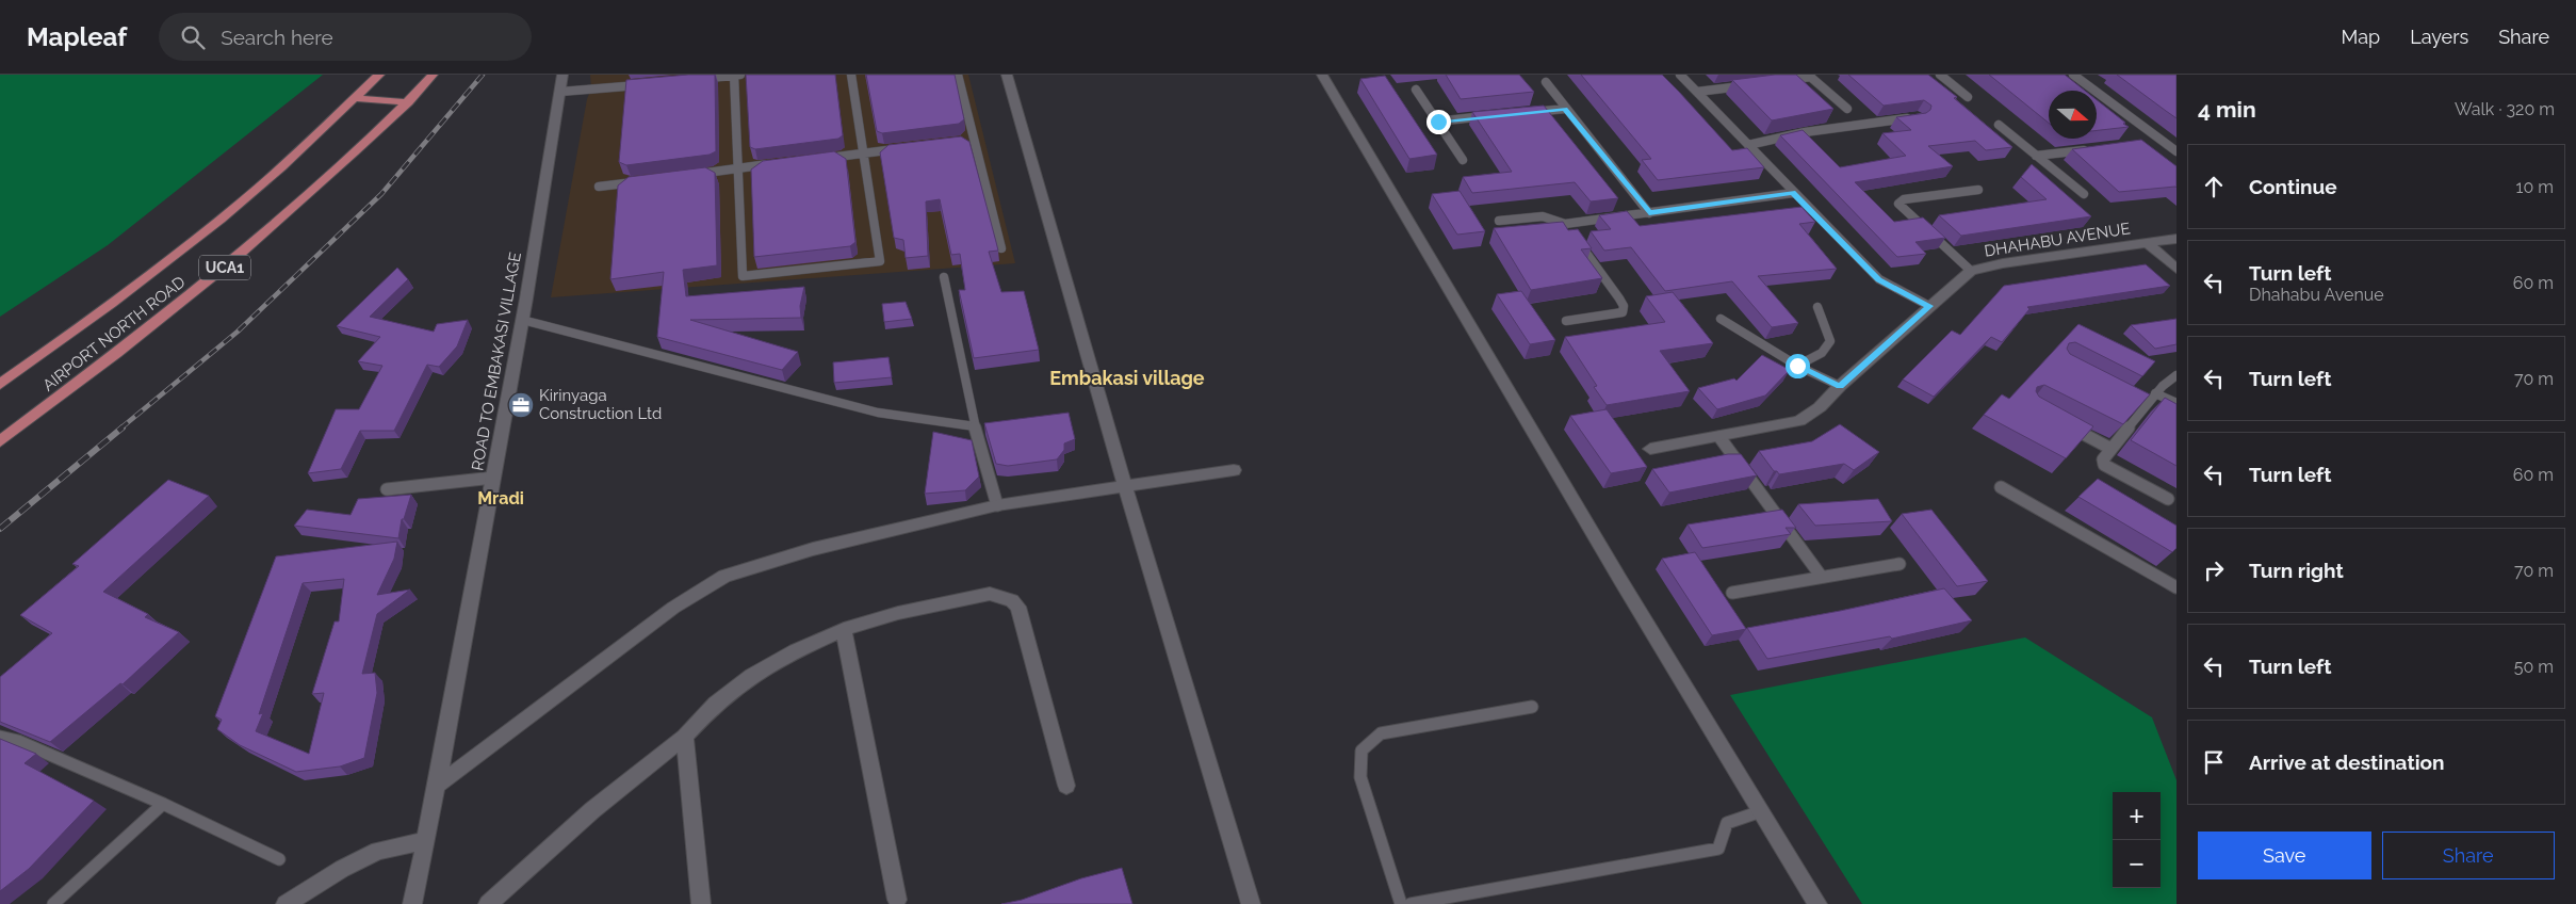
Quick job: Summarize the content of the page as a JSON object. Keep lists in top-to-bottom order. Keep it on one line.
{"streets":{"main road":["UCA1","AIRPORT NORTH ROAD"],"street":["DHAHABU AVENUE","ROAD TO EMBAKASI VILLAGE"]},"districts":["Embakasi village","Mradi"],"places":{"office":["Kirinyaga Construction Ltd"]},"north":"right","page":{"header":"Mapleaf","search":"Search here","nav":["Map","Layers","Share"],"heading":["4 min","Walk · 320 m"],"list":[["Continue","10 m"],["Turn left","Dhahabu Avenue","60 m"],["Turn left","70 m"],["Turn left","60 m"],["Turn right","70 m"],["Turn left","50 m"],"Arrive at destination"],"map_buttons":["+","−"],"buttons":["Save","Share"]}}
